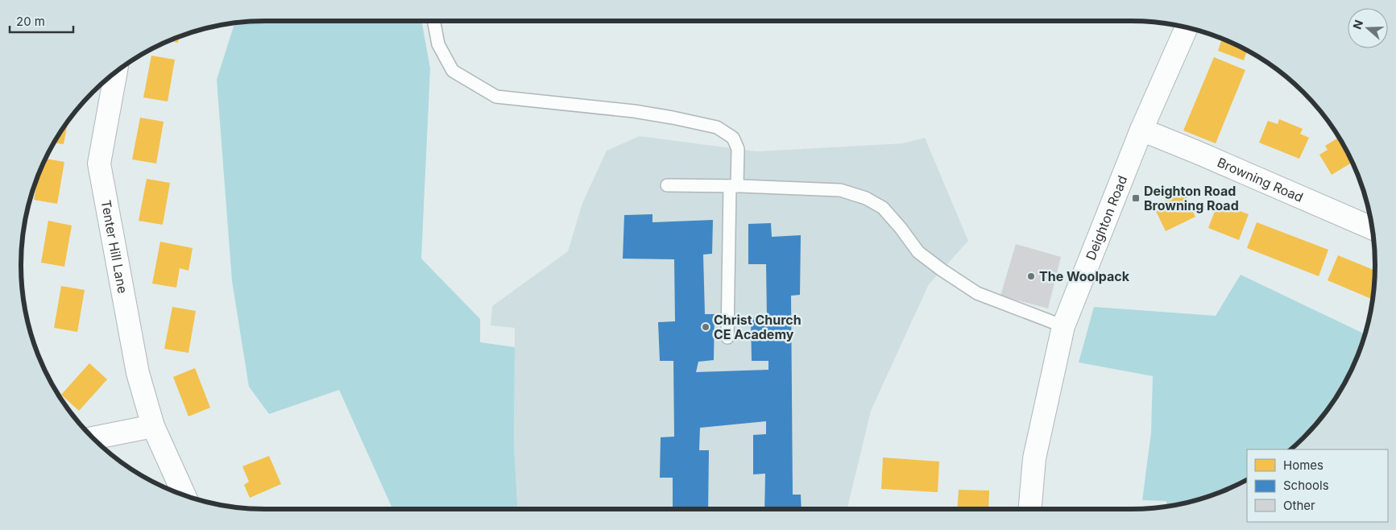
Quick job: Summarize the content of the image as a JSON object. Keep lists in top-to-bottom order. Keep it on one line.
{"streets":{"street":["Browning Road","Deighton Road","Tenter Hill Lane"]},"crossings":[["Browning Road","Deighton Road"]],"places":{"transit":["Deighton Road Browning Road"],"other":["The Woolpack","Christ Church CE Academy"]},"legend":["Homes","Schools","Other"],"scale_bar":"20 m","north":"left"}
